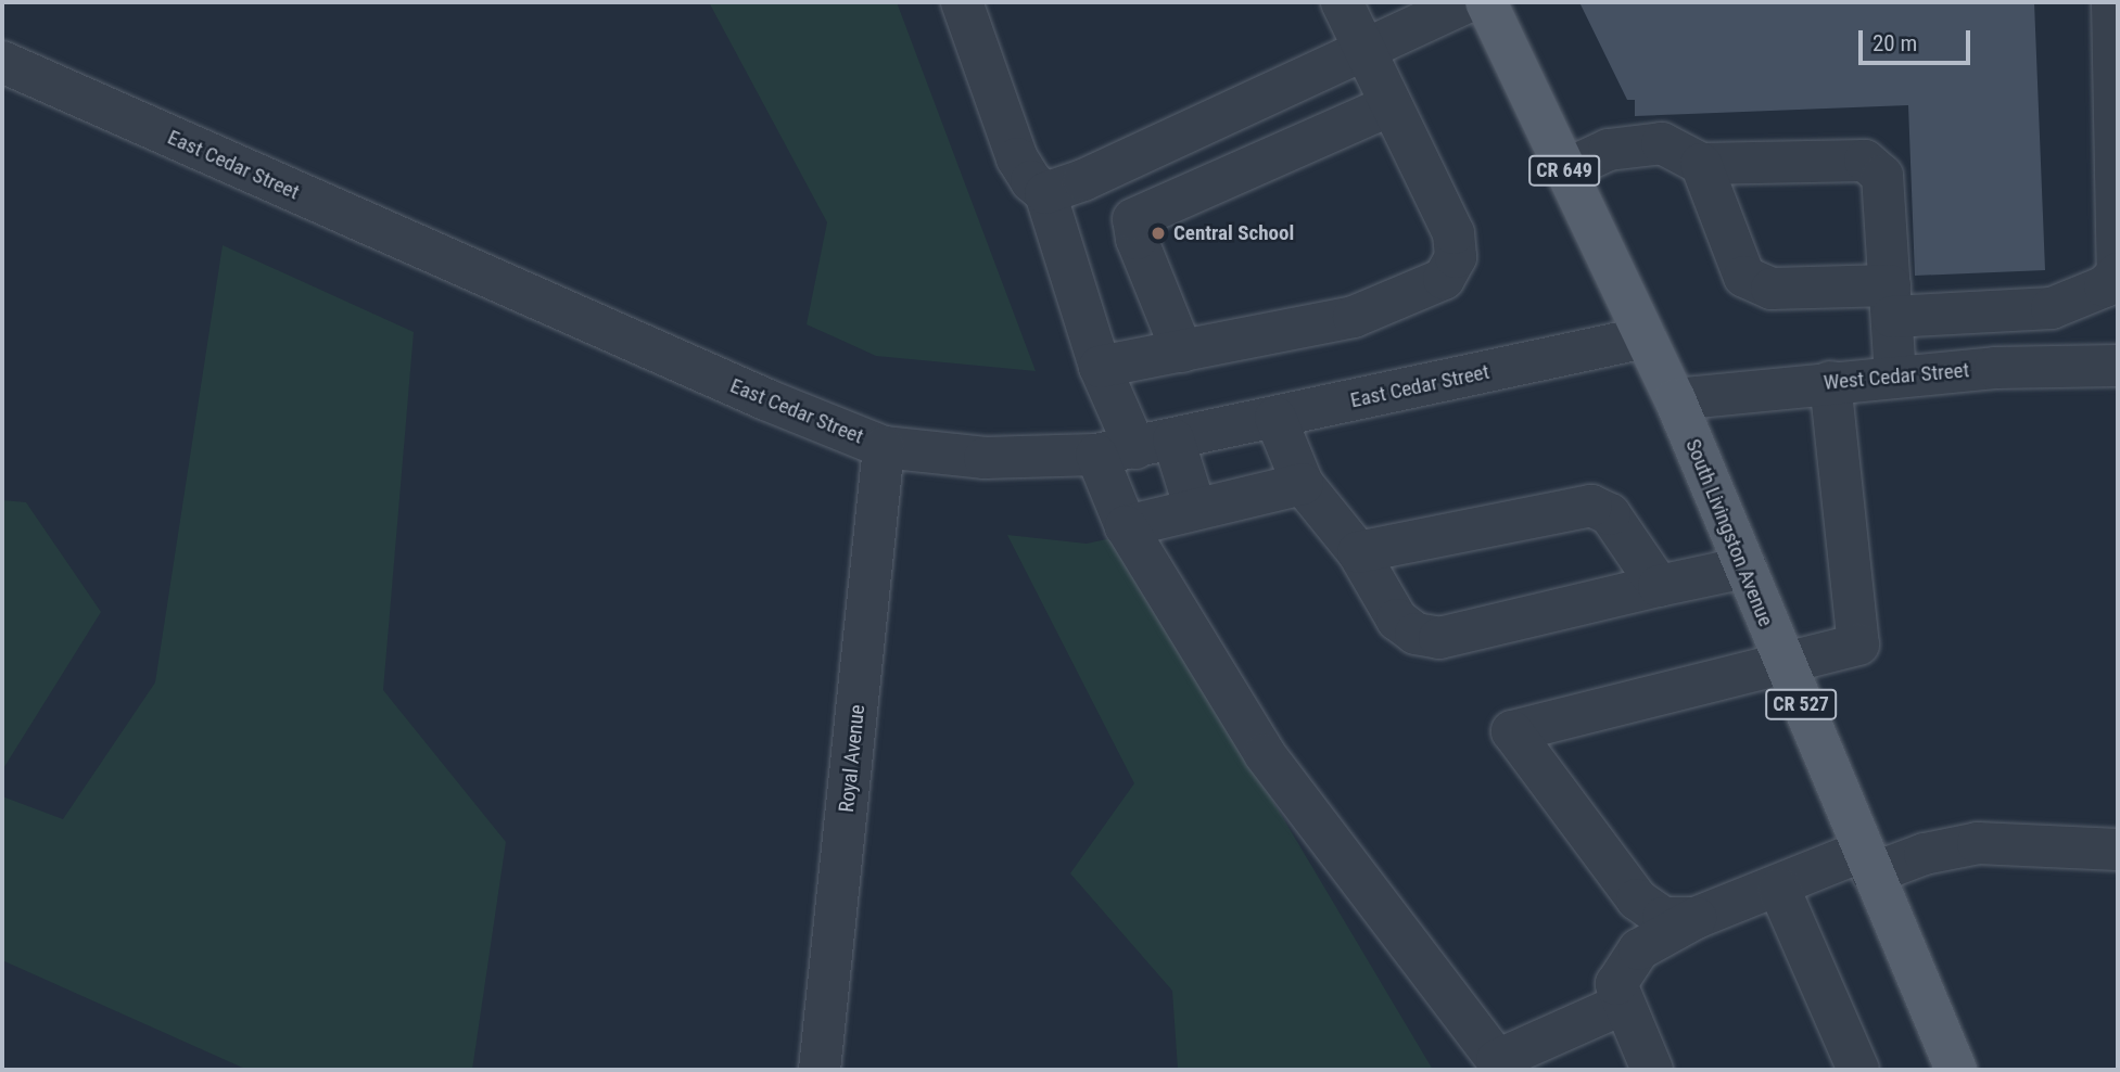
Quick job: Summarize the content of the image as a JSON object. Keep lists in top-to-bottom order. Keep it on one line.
{"streets":{"main road":["CR 649","South Livingston Avenue","CR 527"],"street":["East Cedar Street","West Cedar Street","Royal Avenue"]},"crossings":[["East Cedar Street","South Livingston Avenue"],["East Cedar Street","Royal Avenue"],["West Cedar Street","South Livingston Avenue"]],"places":["Central School"],"scale_bar":"20 m"}
